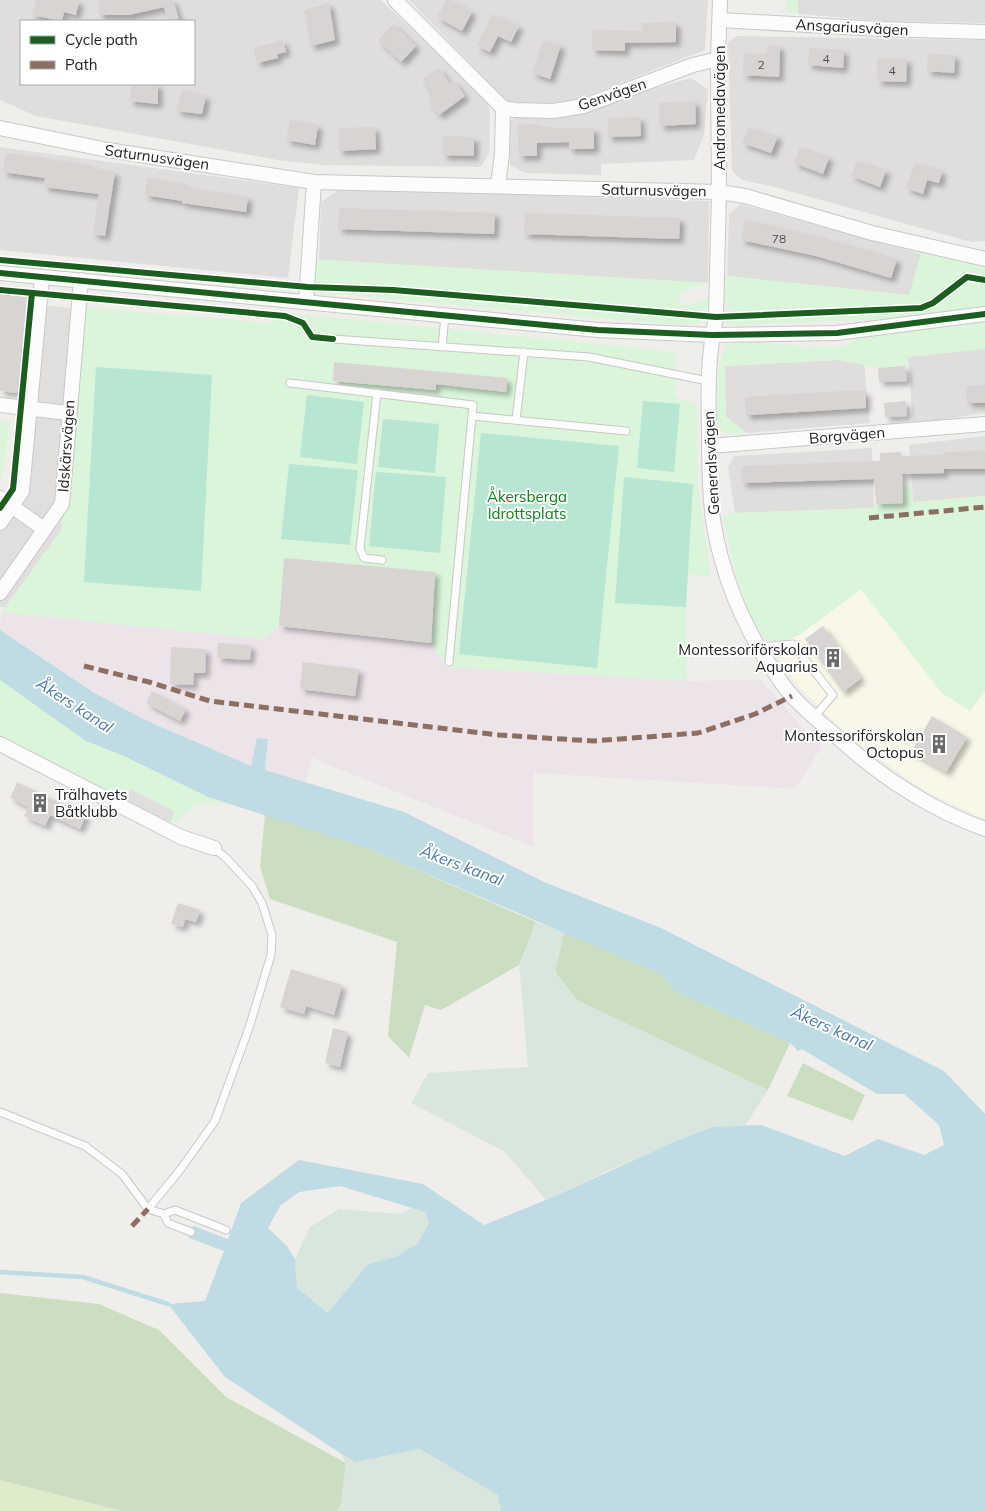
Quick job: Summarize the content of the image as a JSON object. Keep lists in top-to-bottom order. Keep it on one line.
{"streets":{"street":["Ansgariusvägen","Genvägen","Andromedavägen","Saturnusvägen","Borgvägen","Idskärsvägen","Generalsvägen"]},"crossings":[["Ansgariusvägen","Andromedavägen"],["Genvägen","Andromedavägen"],["Andromedavägen","Saturnusvägen"],["Andromedavägen","Generalsvägen"],["Borgvägen","Generalsvägen"]],"water":["Åkers kanal"],"parks":["Åkersberga Idrottsplats"],"places":{"building":["Montessoriförskolan Aquarius","Montessoriförskolan Octopus","Trälhavets Båtklubb"]},"house_numbers":["4","2","4","78"],"legend":["Cycle path","Path"]}
